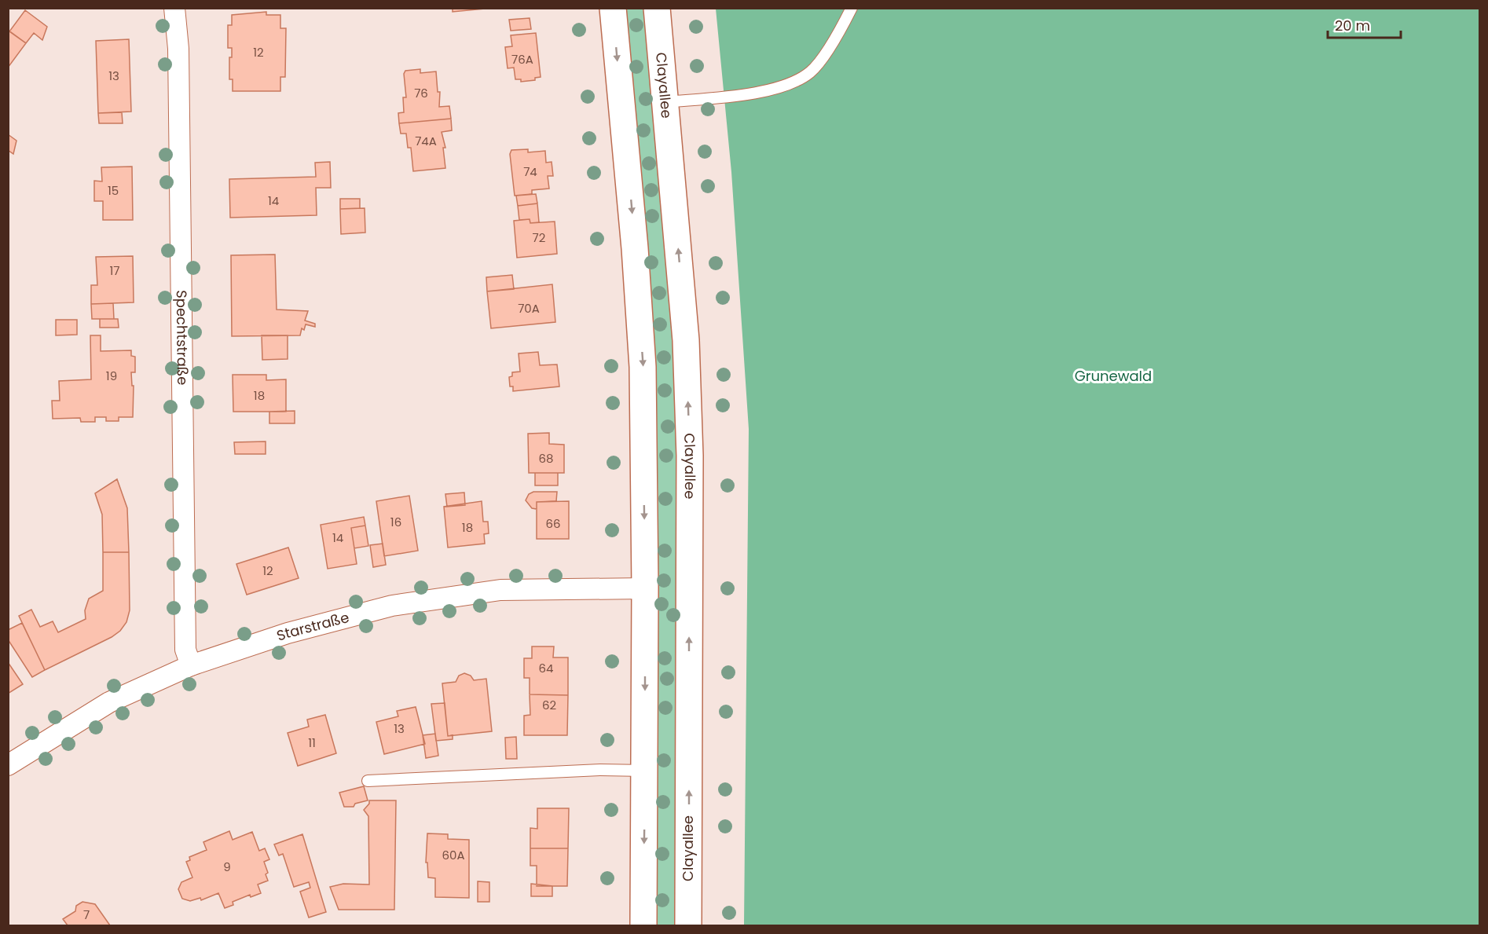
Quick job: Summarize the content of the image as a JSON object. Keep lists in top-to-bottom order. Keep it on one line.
{"streets":{"main road":["Clayallee"],"street":["Spechtstraße","Starstraße"]},"crossings":[["Spechtstraße","Starstraße"]],"parks":["Grunewald"],"house_numbers":["12","76A","13","76","74A","74","15","14","72","17","70A","19","18","68","16","66","18","14","12","64","62","13","11","60A","9","7"],"scale_bar":"20 m"}
